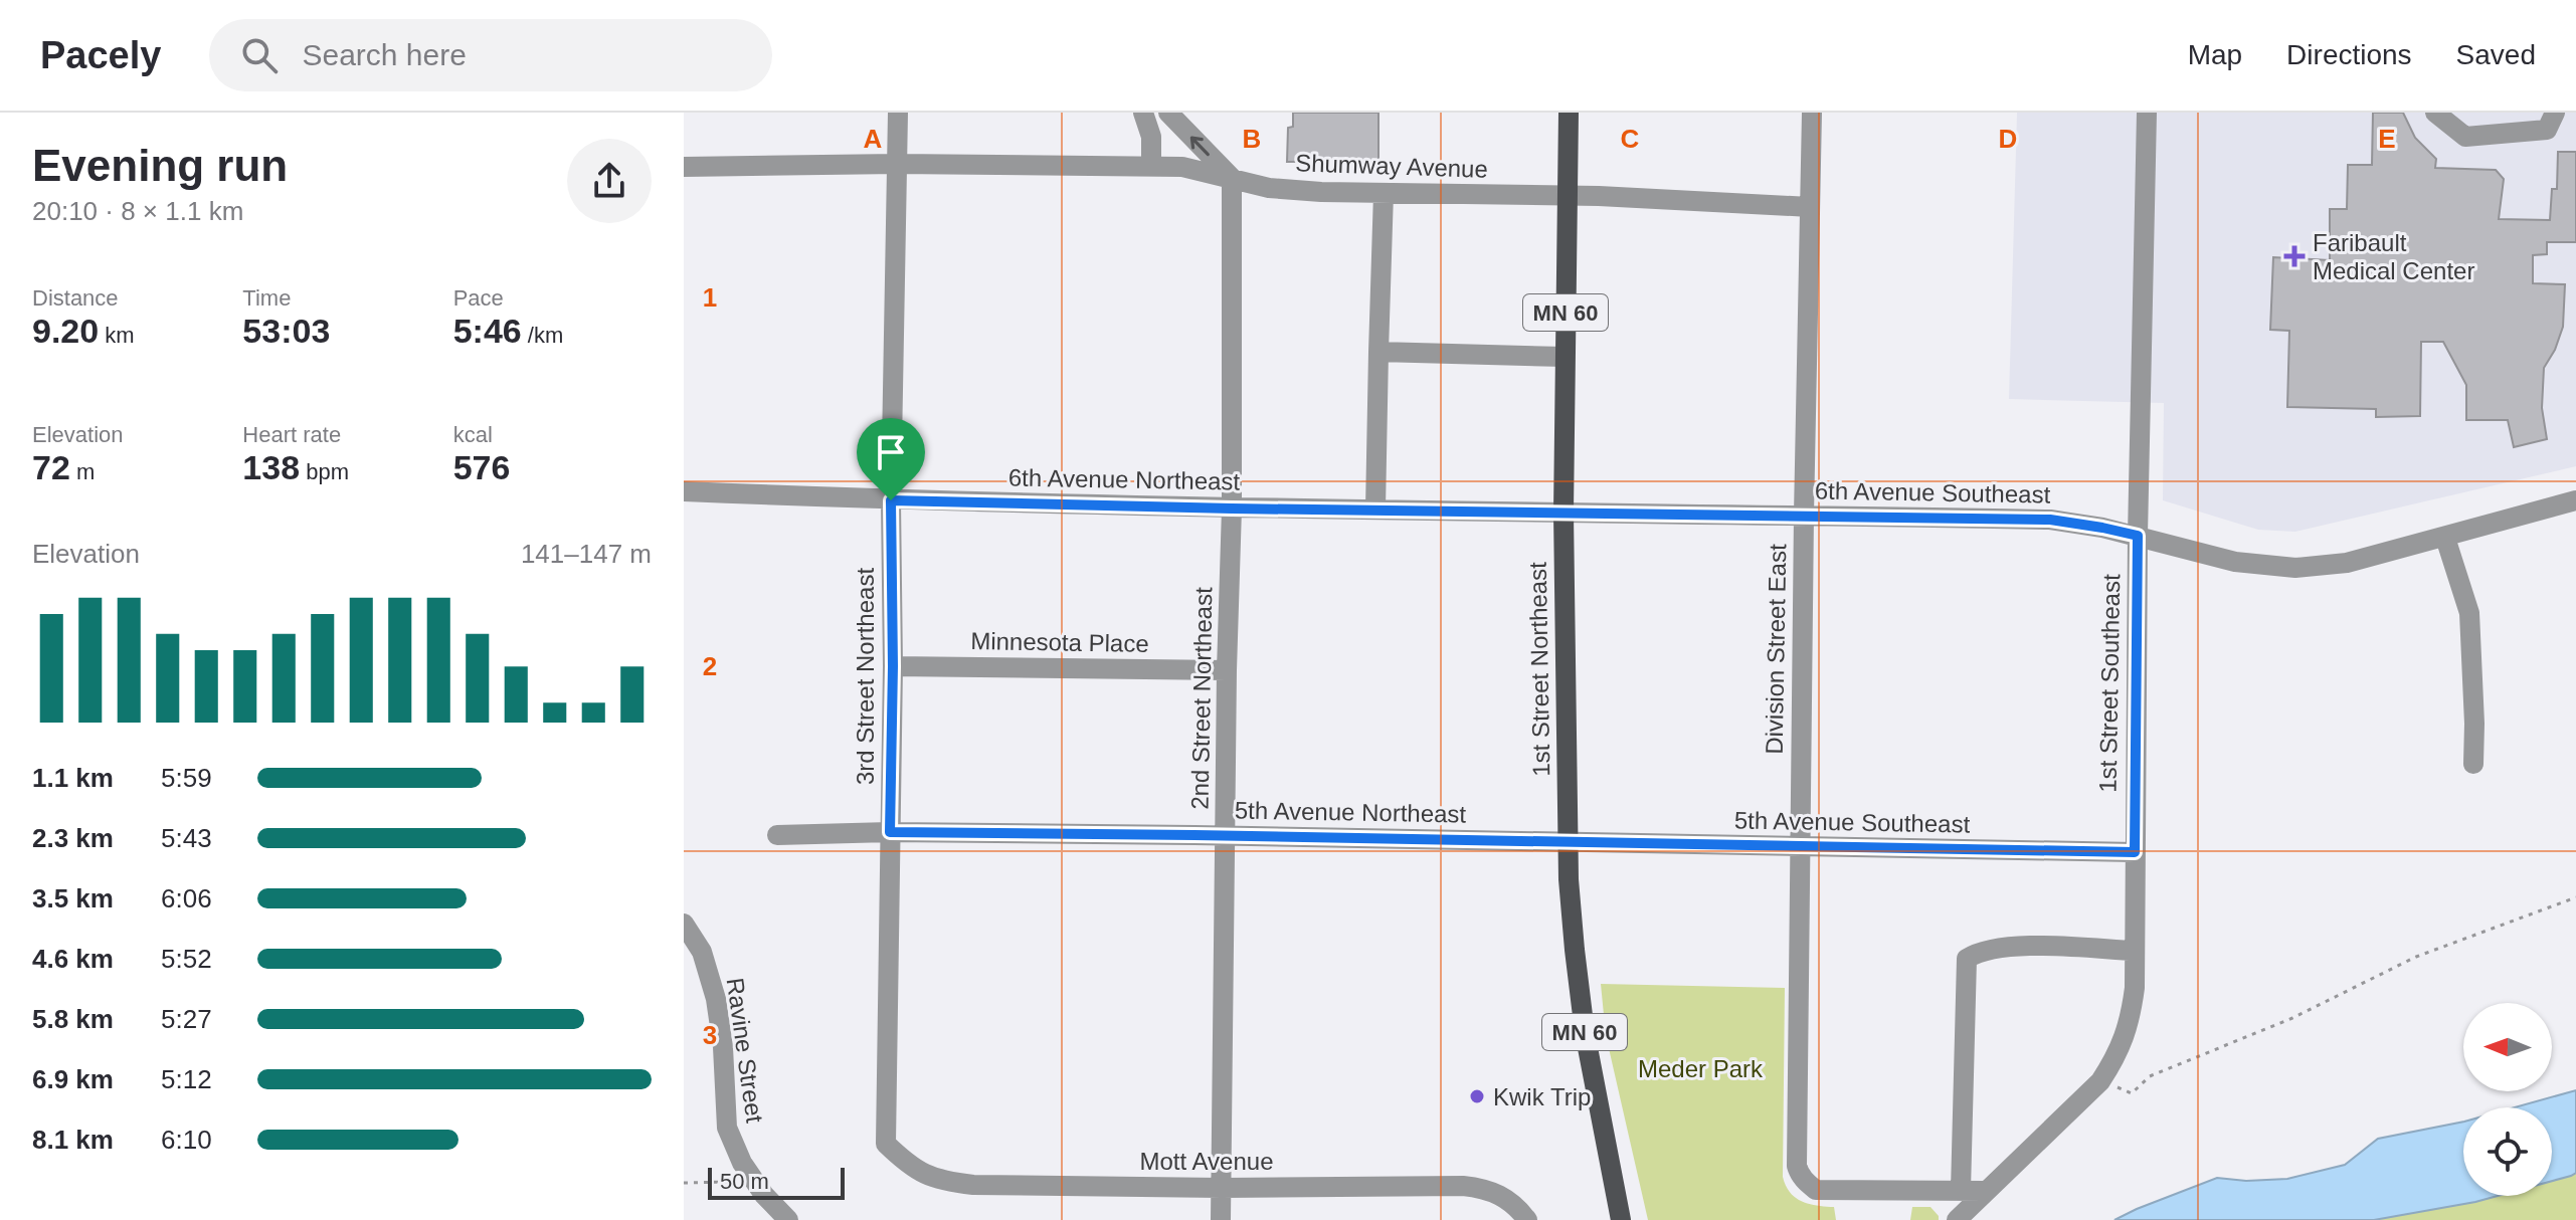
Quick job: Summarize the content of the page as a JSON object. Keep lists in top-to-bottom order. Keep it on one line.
{"streets":{"main road":["MN 60","1st Street Northeast"],"street":["Shumway Avenue","6th Avenue Northeast","6th Avenue Southeast","Minnesota Place","Division Street East","3rd Street Northeast","1st Street Southeast","2nd Street Northeast","5th Avenue Northeast","5th Avenue Southeast","Ravine Street","Mott Avenue"]},"crossings":[["Shumway Avenue","Division Street East"],["Shumway Avenue","1st Street Northeast"],["Shumway Avenue","3rd Street Northeast"],["Shumway Avenue","2nd Street Northeast"],["6th Avenue Northeast","6th Avenue Southeast"],["6th Avenue Northeast","1st Street Northeast"],["6th Avenue Northeast","3rd Street Northeast"],["6th Avenue Northeast","2nd Street Northeast"],["6th Avenue Southeast","Division Street East"],["6th Avenue Southeast","1st Street Northeast"],["6th Avenue Southeast","1st Street Southeast"],["Minnesota Place","3rd Street Northeast"],["Minnesota Place","2nd Street Northeast"],["Division Street East","5th Avenue Southeast"],["1st Street Northeast","5th Avenue Northeast"],["1st Street Northeast","5th Avenue Southeast"],["3rd Street Northeast","5th Avenue Northeast"],["3rd Street Northeast","Mott Avenue"],["1st Street Southeast","5th Avenue Southeast"],["2nd Street Northeast","5th Avenue Northeast"],["2nd Street Northeast","Mott Avenue"],["5th Avenue Northeast","5th Avenue Southeast"]],"parks":["Meder Park"],"places":{"health":["Faribault Medical Center"],"other":["Kwik Trip"]},"scale_bar":"50 m","north":"left","page":{"header":"Pacely","search":"Search here","nav":["Map","Directions","Saved"],"heading":["Evening run","20:10 · 8 × 1.1 km"],"stats":[["Distance","9.20 km"],["Time","53:03"],["Pace","5:46 /km"],["Elevation","72 m"],["Heart rate","138 bpm"],["kcal","576"]],"chart":["Elevation","141–147 m"],"list":[{"name":"1.1 km","note":"5:59"},{"name":"2.3 km","note":"5:43"},{"name":"3.5 km","note":"6:06"},{"name":"4.6 km","note":"5:52"},{"name":"5.8 km","note":"5:27"},{"name":"6.9 km","note":"5:12"},{"name":"8.1 km","note":"6:10"}],"scale":"50 m"},"grid":{"columns":["A","B","C","D","E"],"rows":["1","2","3"]}}
